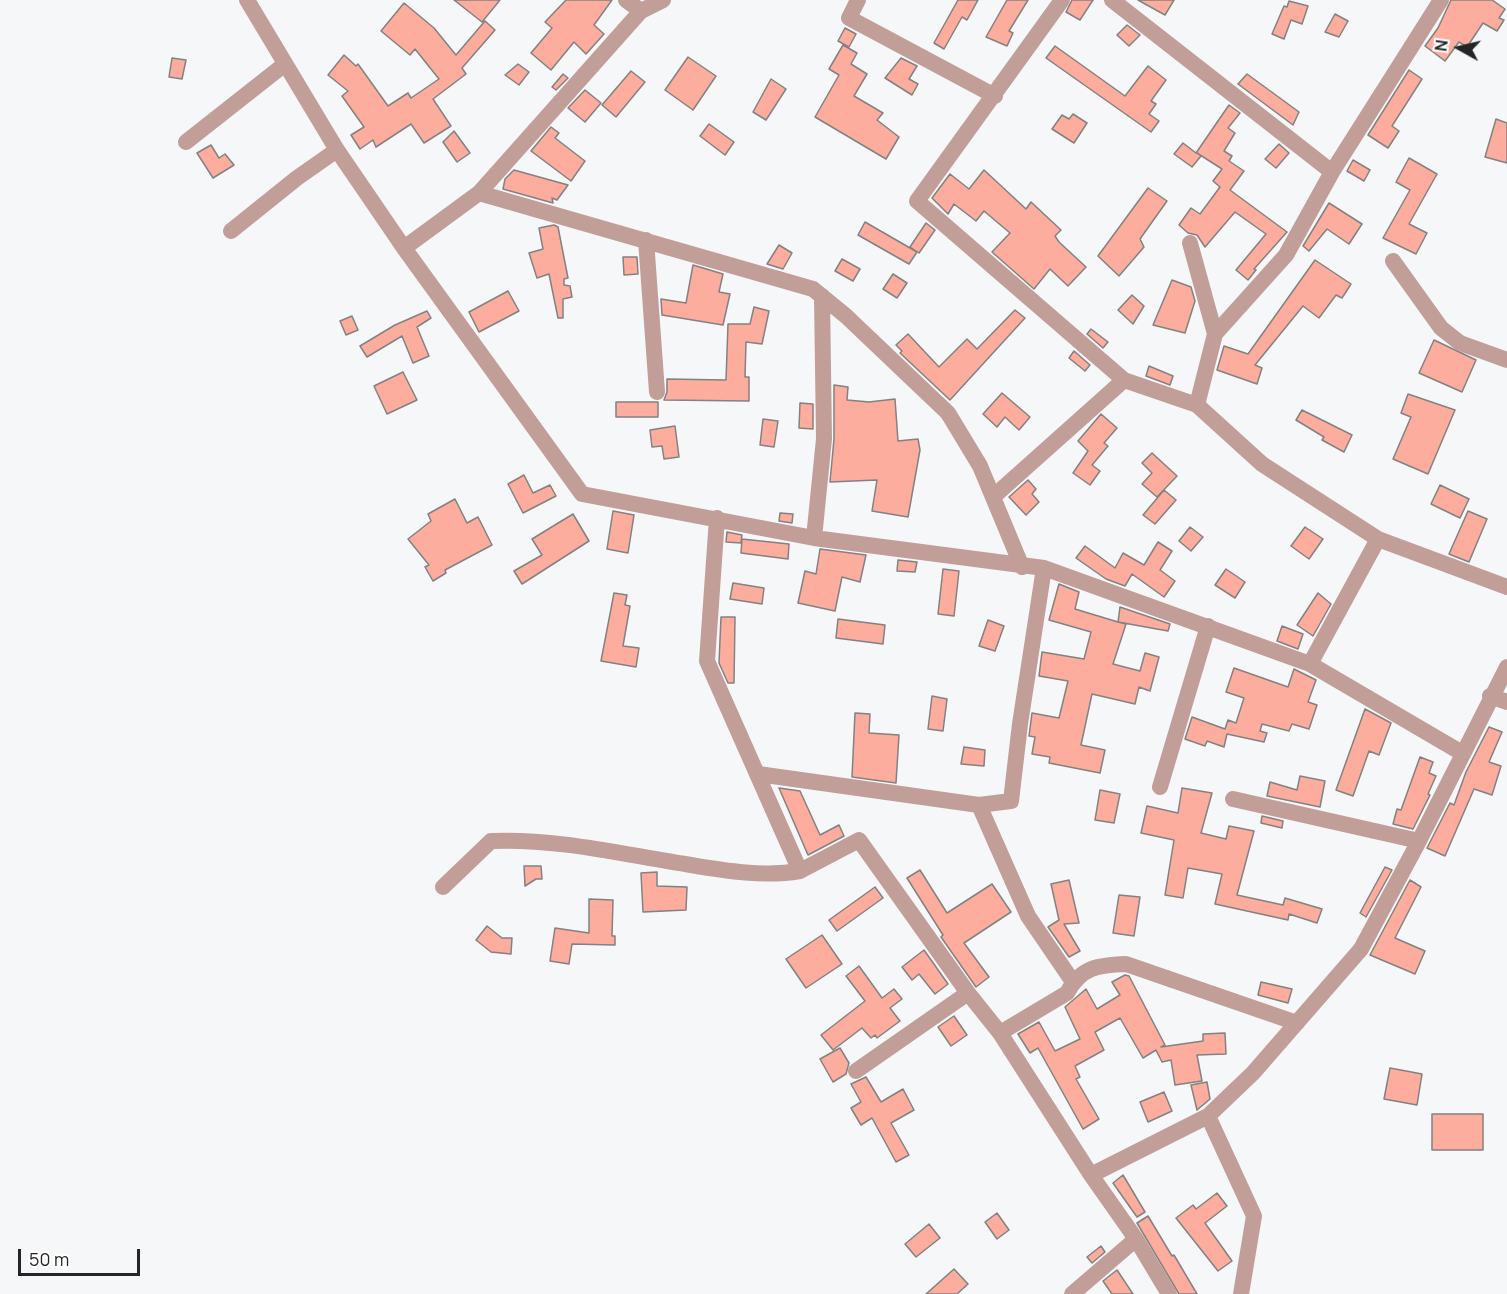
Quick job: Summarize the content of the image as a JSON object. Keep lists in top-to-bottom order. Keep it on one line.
{"scale_bar":"50 m","north":"left"}
